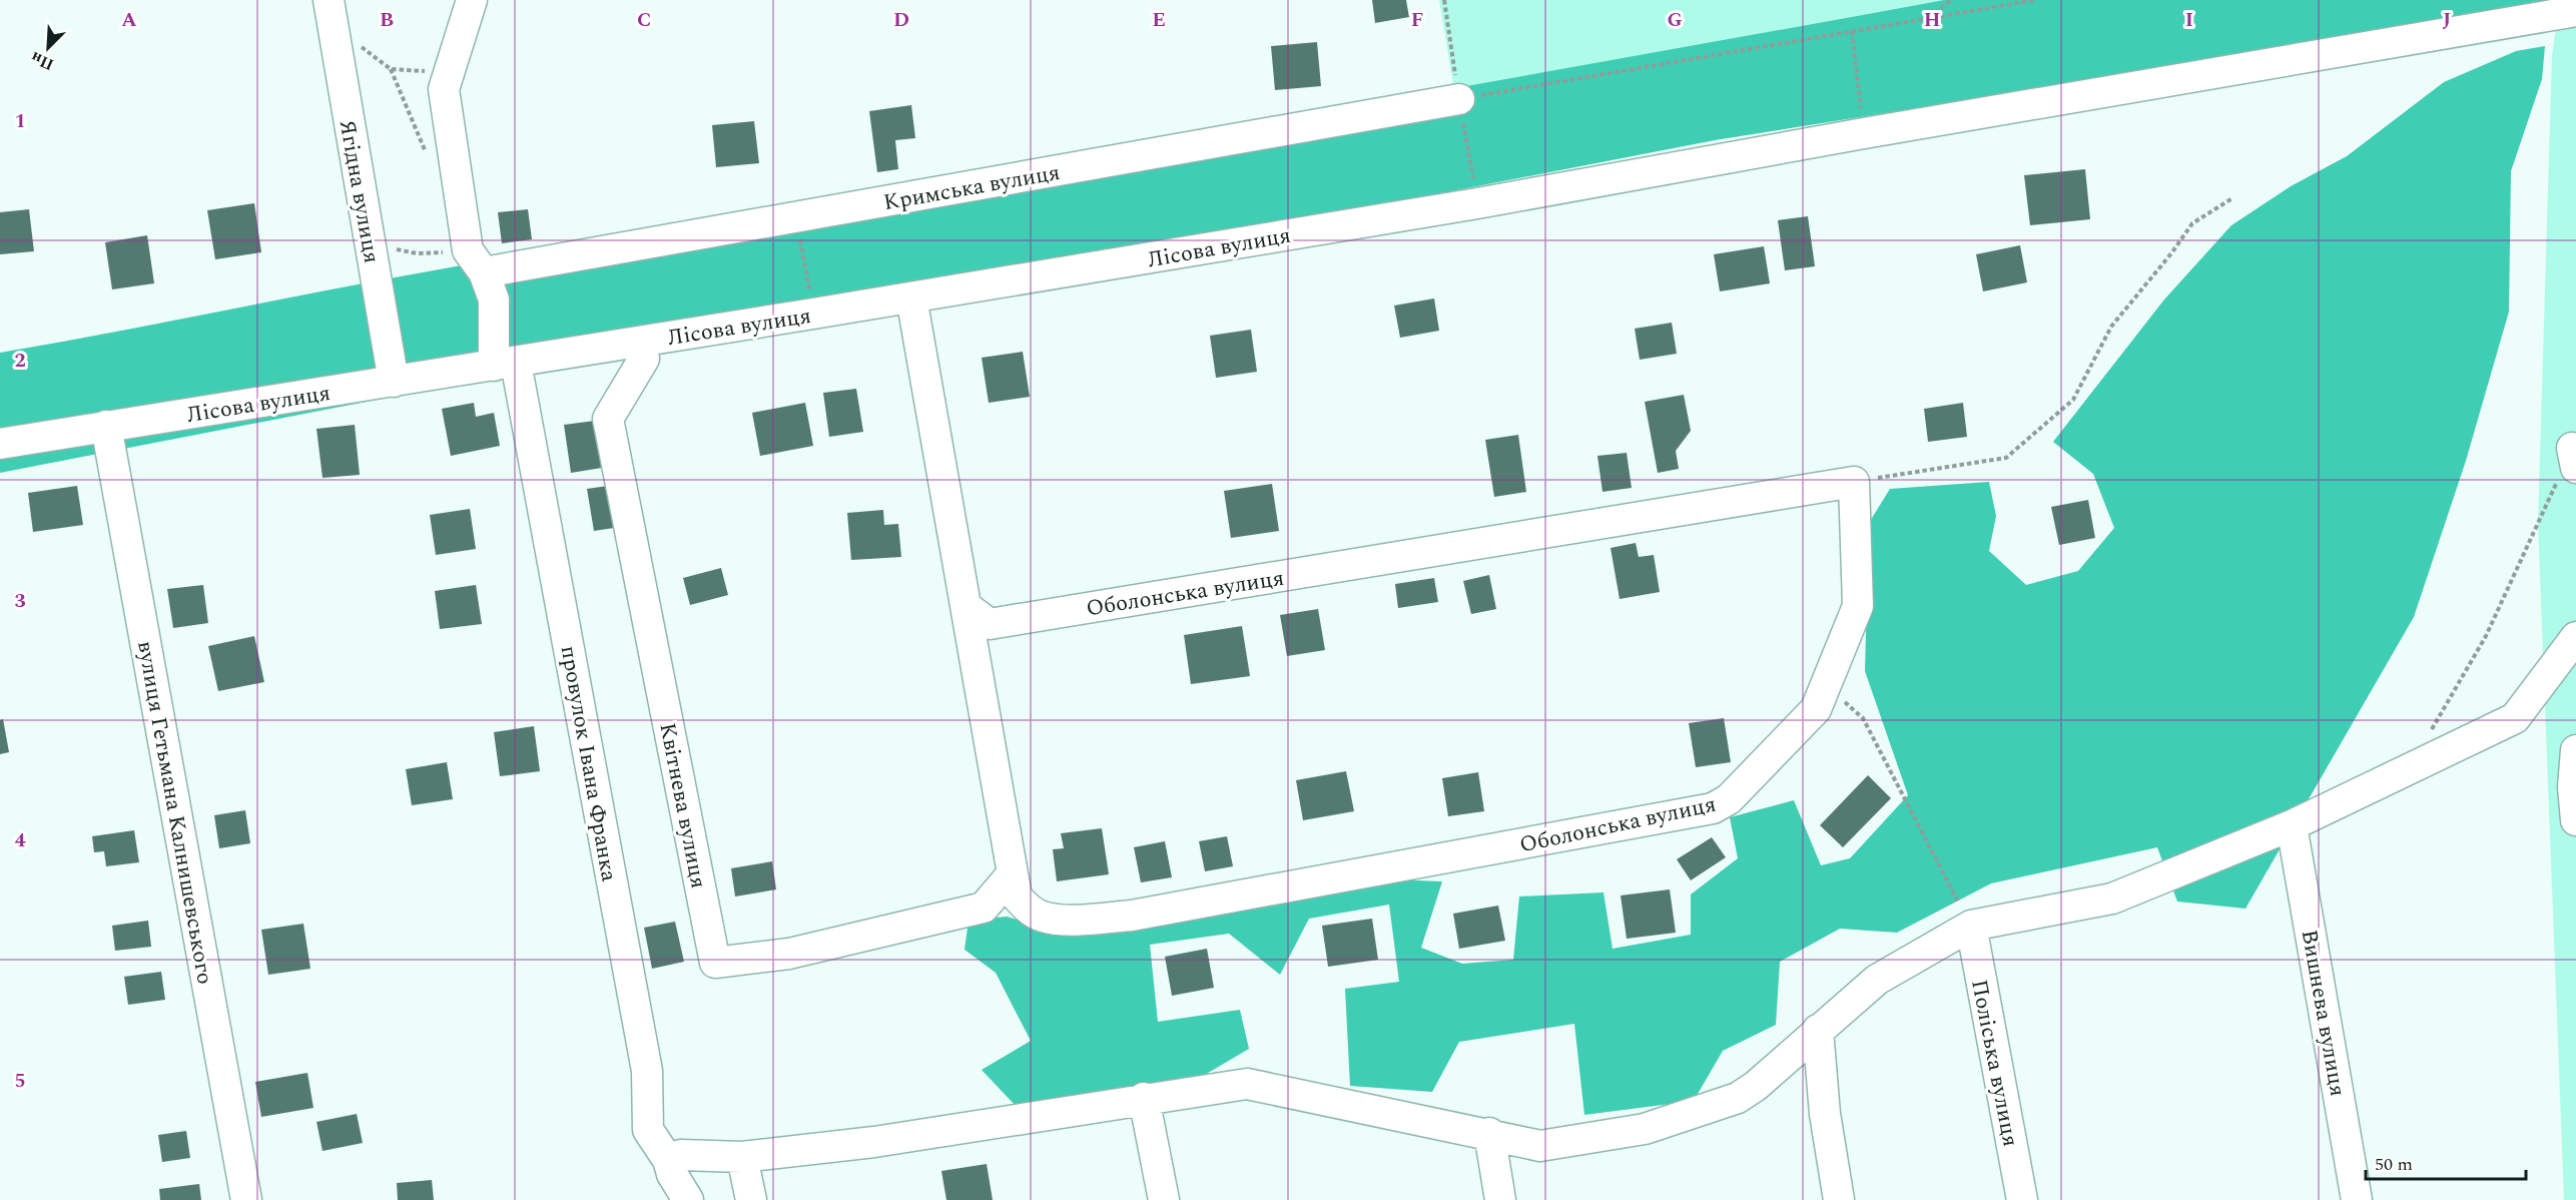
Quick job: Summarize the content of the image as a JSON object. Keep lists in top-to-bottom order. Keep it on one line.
{"streets":{"street":["Кримська вулиця","Ягідна вулиця","Лісова вулиця","Оболонська вулиця","провулок Івана Франка","Квітнева вулиця","вулиця Гетьмана Калнишевського","Вишнева вулиця","Поліська вулиця"]},"crossings":[["Кримська вулиця","провулок Івана Франка"],["Ягідна вулиця","Лісова вулиця"],["Лісова вулиця","Оболонська вулиця"],["Лісова вулиця","провулок Івана Франка"],["Лісова вулиця","Квітнева вулиця"],["Лісова вулиця","вулиця Гетьмана Калнишевського"],["Оболонська вулиця","Квітнева вулиця"]],"scale_bar":"50 m","north":"bottom left","grid":{"columns":["A","B","C","D","E","F","G","H","I","J"],"rows":["1","2","3","4","5"]}}
